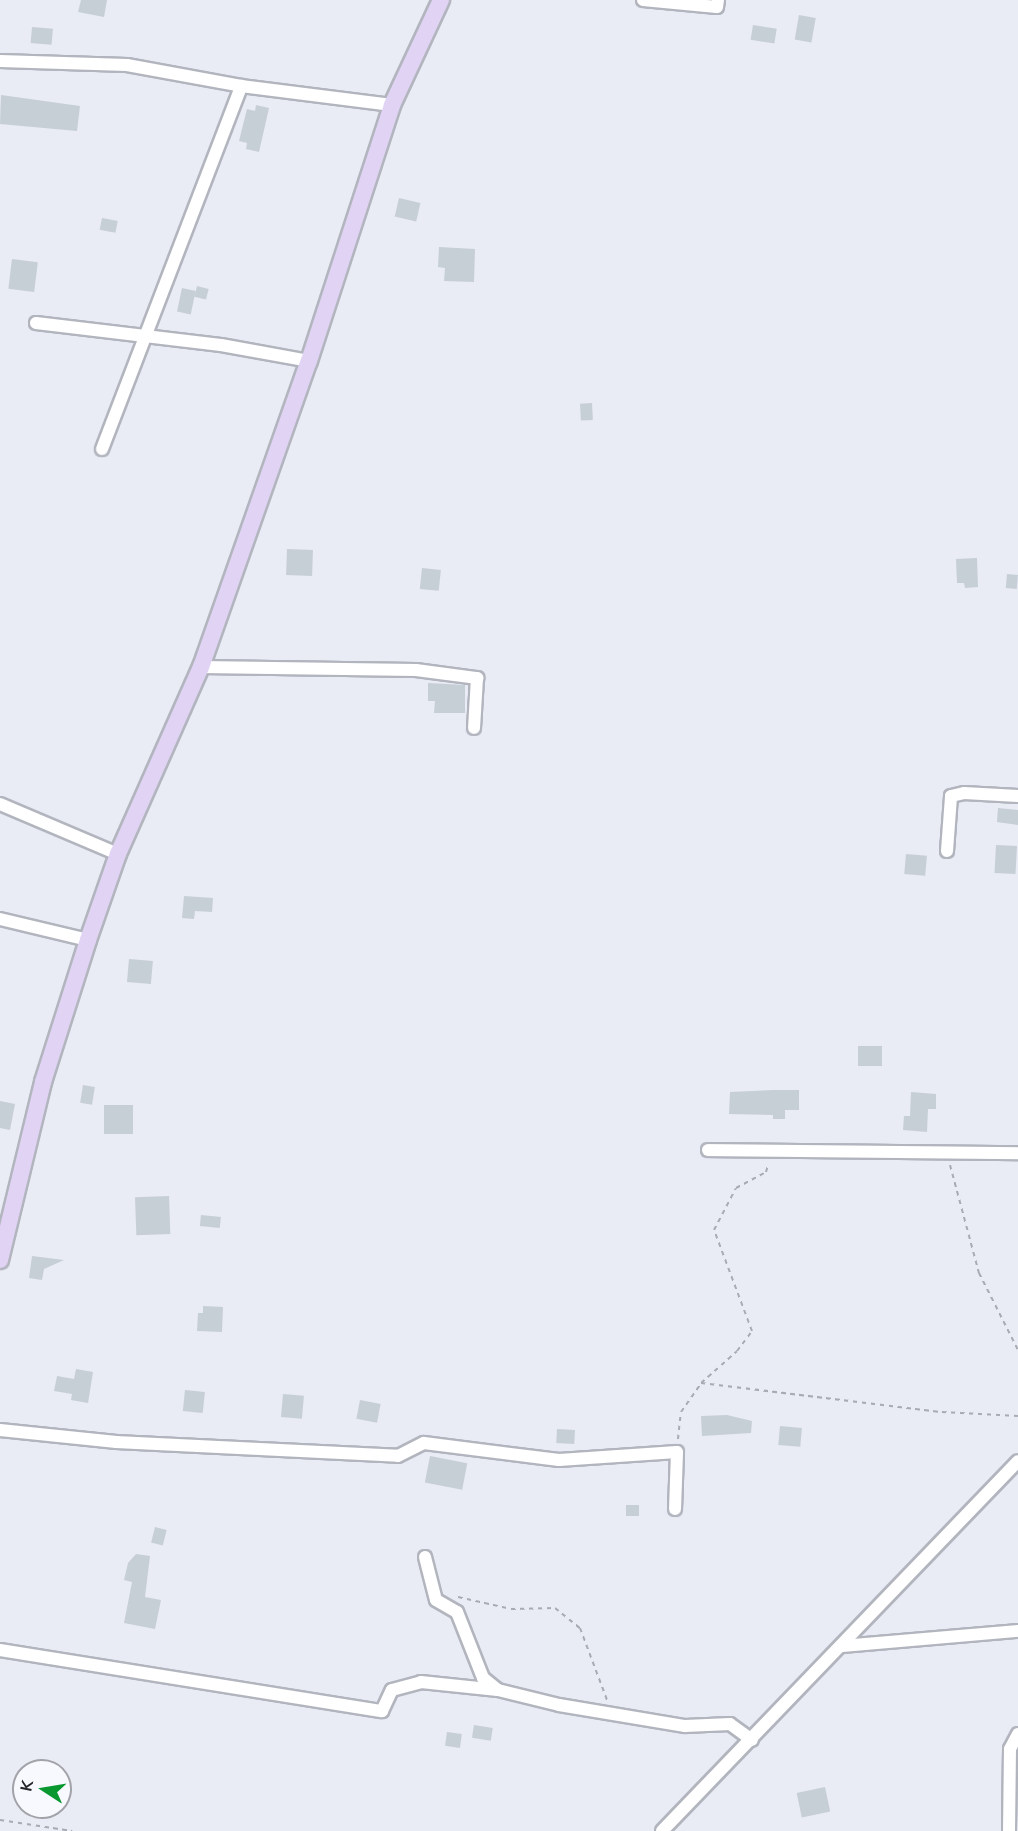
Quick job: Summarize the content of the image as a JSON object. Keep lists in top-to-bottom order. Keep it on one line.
{"north":"left"}
